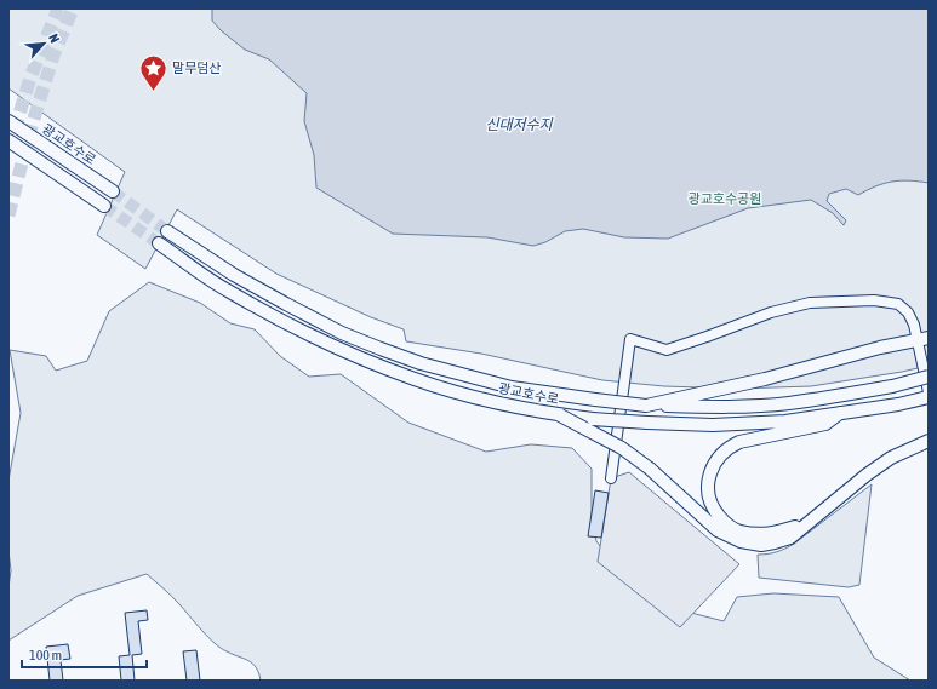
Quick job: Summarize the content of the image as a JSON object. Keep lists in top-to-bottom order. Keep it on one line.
{"streets":{"main road":["광교호수로"]},"water":["신대저수지"],"parks":["광교호수공원"],"places":{"place":["말무덤산"]},"scale_bar":"100 m","north":"top right"}
